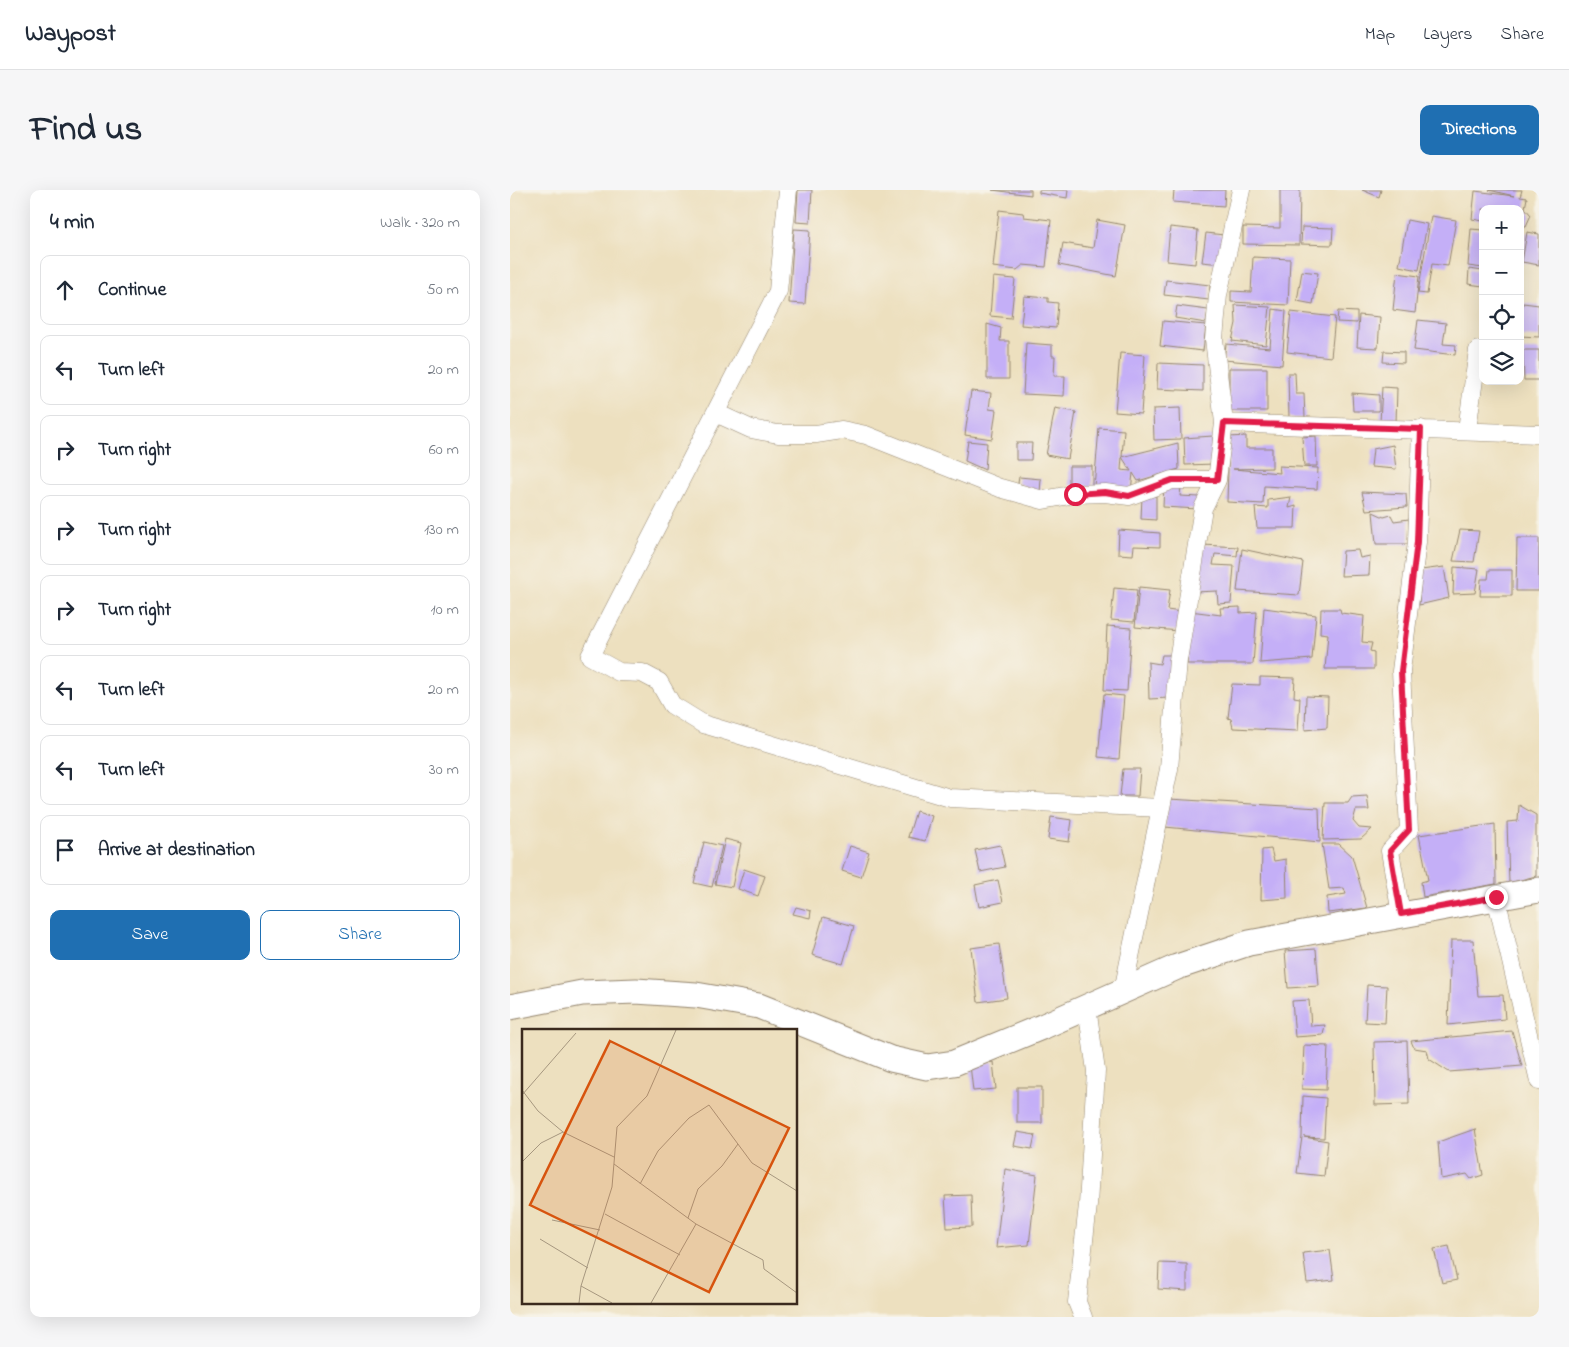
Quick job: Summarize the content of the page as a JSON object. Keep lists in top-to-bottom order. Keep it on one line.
{"page":{"header":"Waypost","nav":["Map","Layers","Share"],"title":"Find us","buttons":["Directions",["Save","Share"]],"heading":["4 min","Walk · 320 m"],"map_buttons":["+","−"],"list":[["Continue","50 m"],["Turn left","20 m"],["Turn right","60 m"],["Turn right","130 m"],["Turn right","10 m"],["Turn left","20 m"],["Turn left","30 m"],"Arrive at destination"]}}
